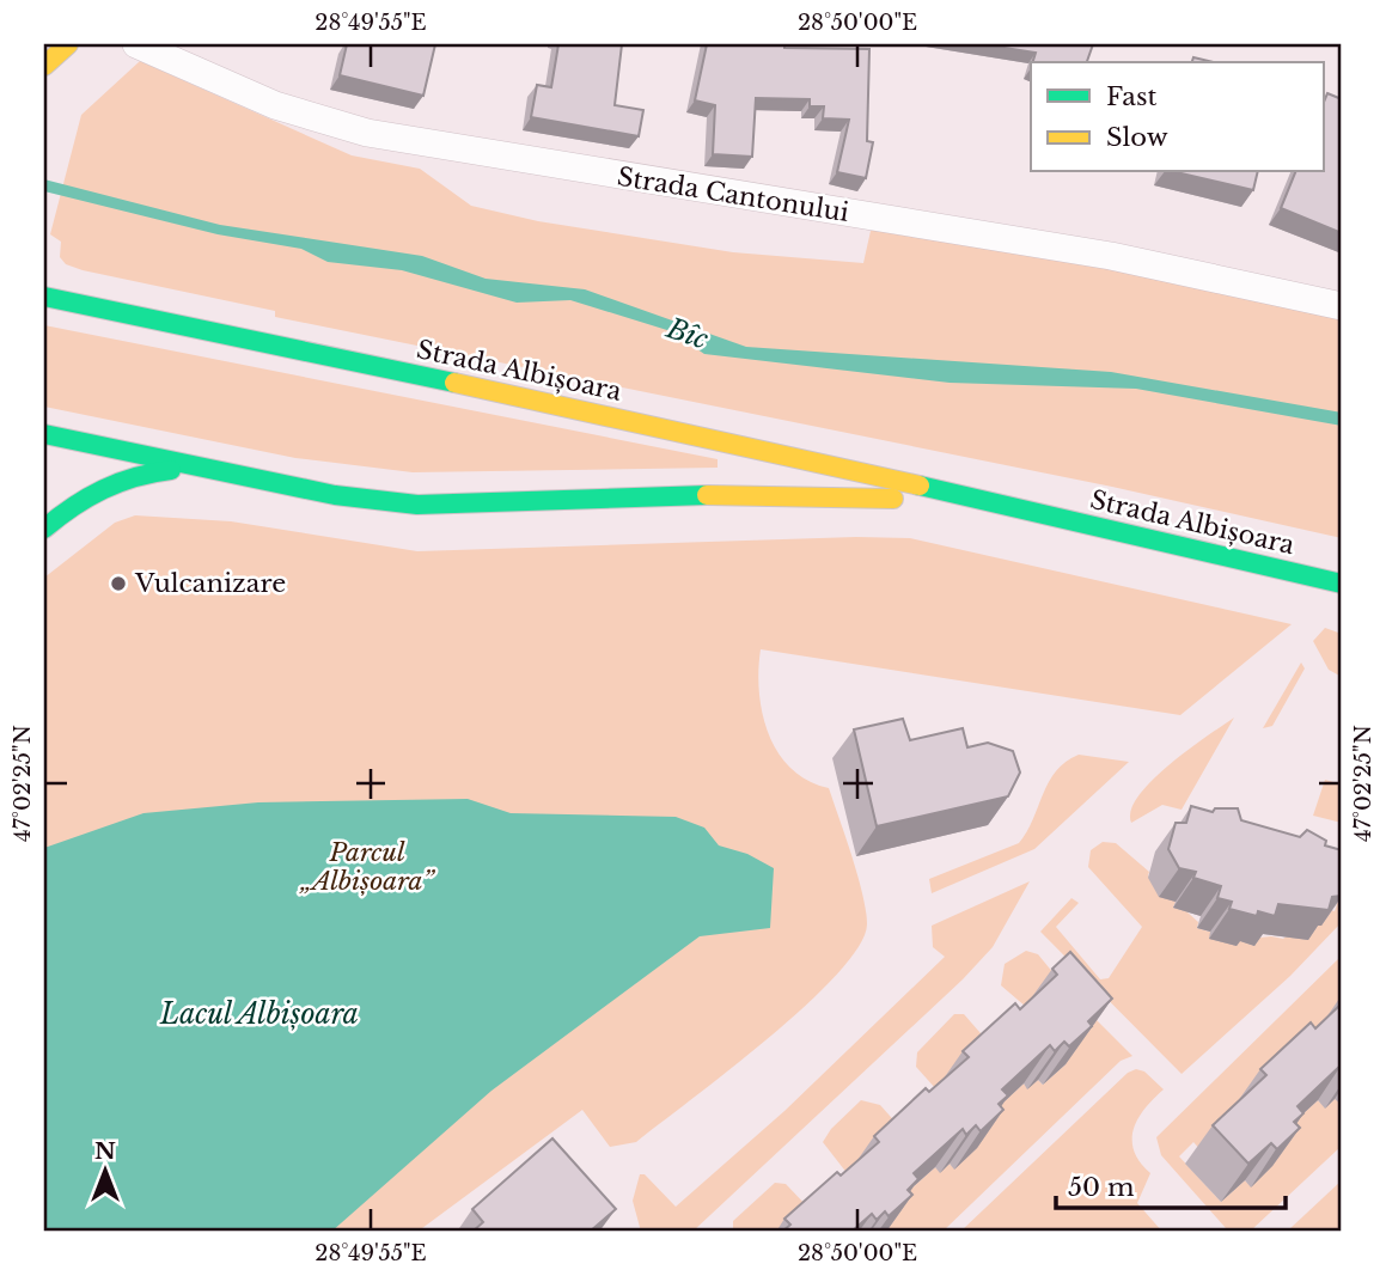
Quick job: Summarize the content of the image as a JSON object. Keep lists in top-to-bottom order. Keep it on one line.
{"streets":{"main road":["Strada Albișoara"],"street":["Strada Cantonului"]},"water":["Bîc","Lacul Albișoara"],"parks":["Parcul „Albișoara”"],"places":["Vulcanizare"],"legend":["Fast","Slow"],"scale_bar":"50 m","north":"top","coordinates":["28°49'55\"E","28°50'00\"E","47°02'25\"N"]}
